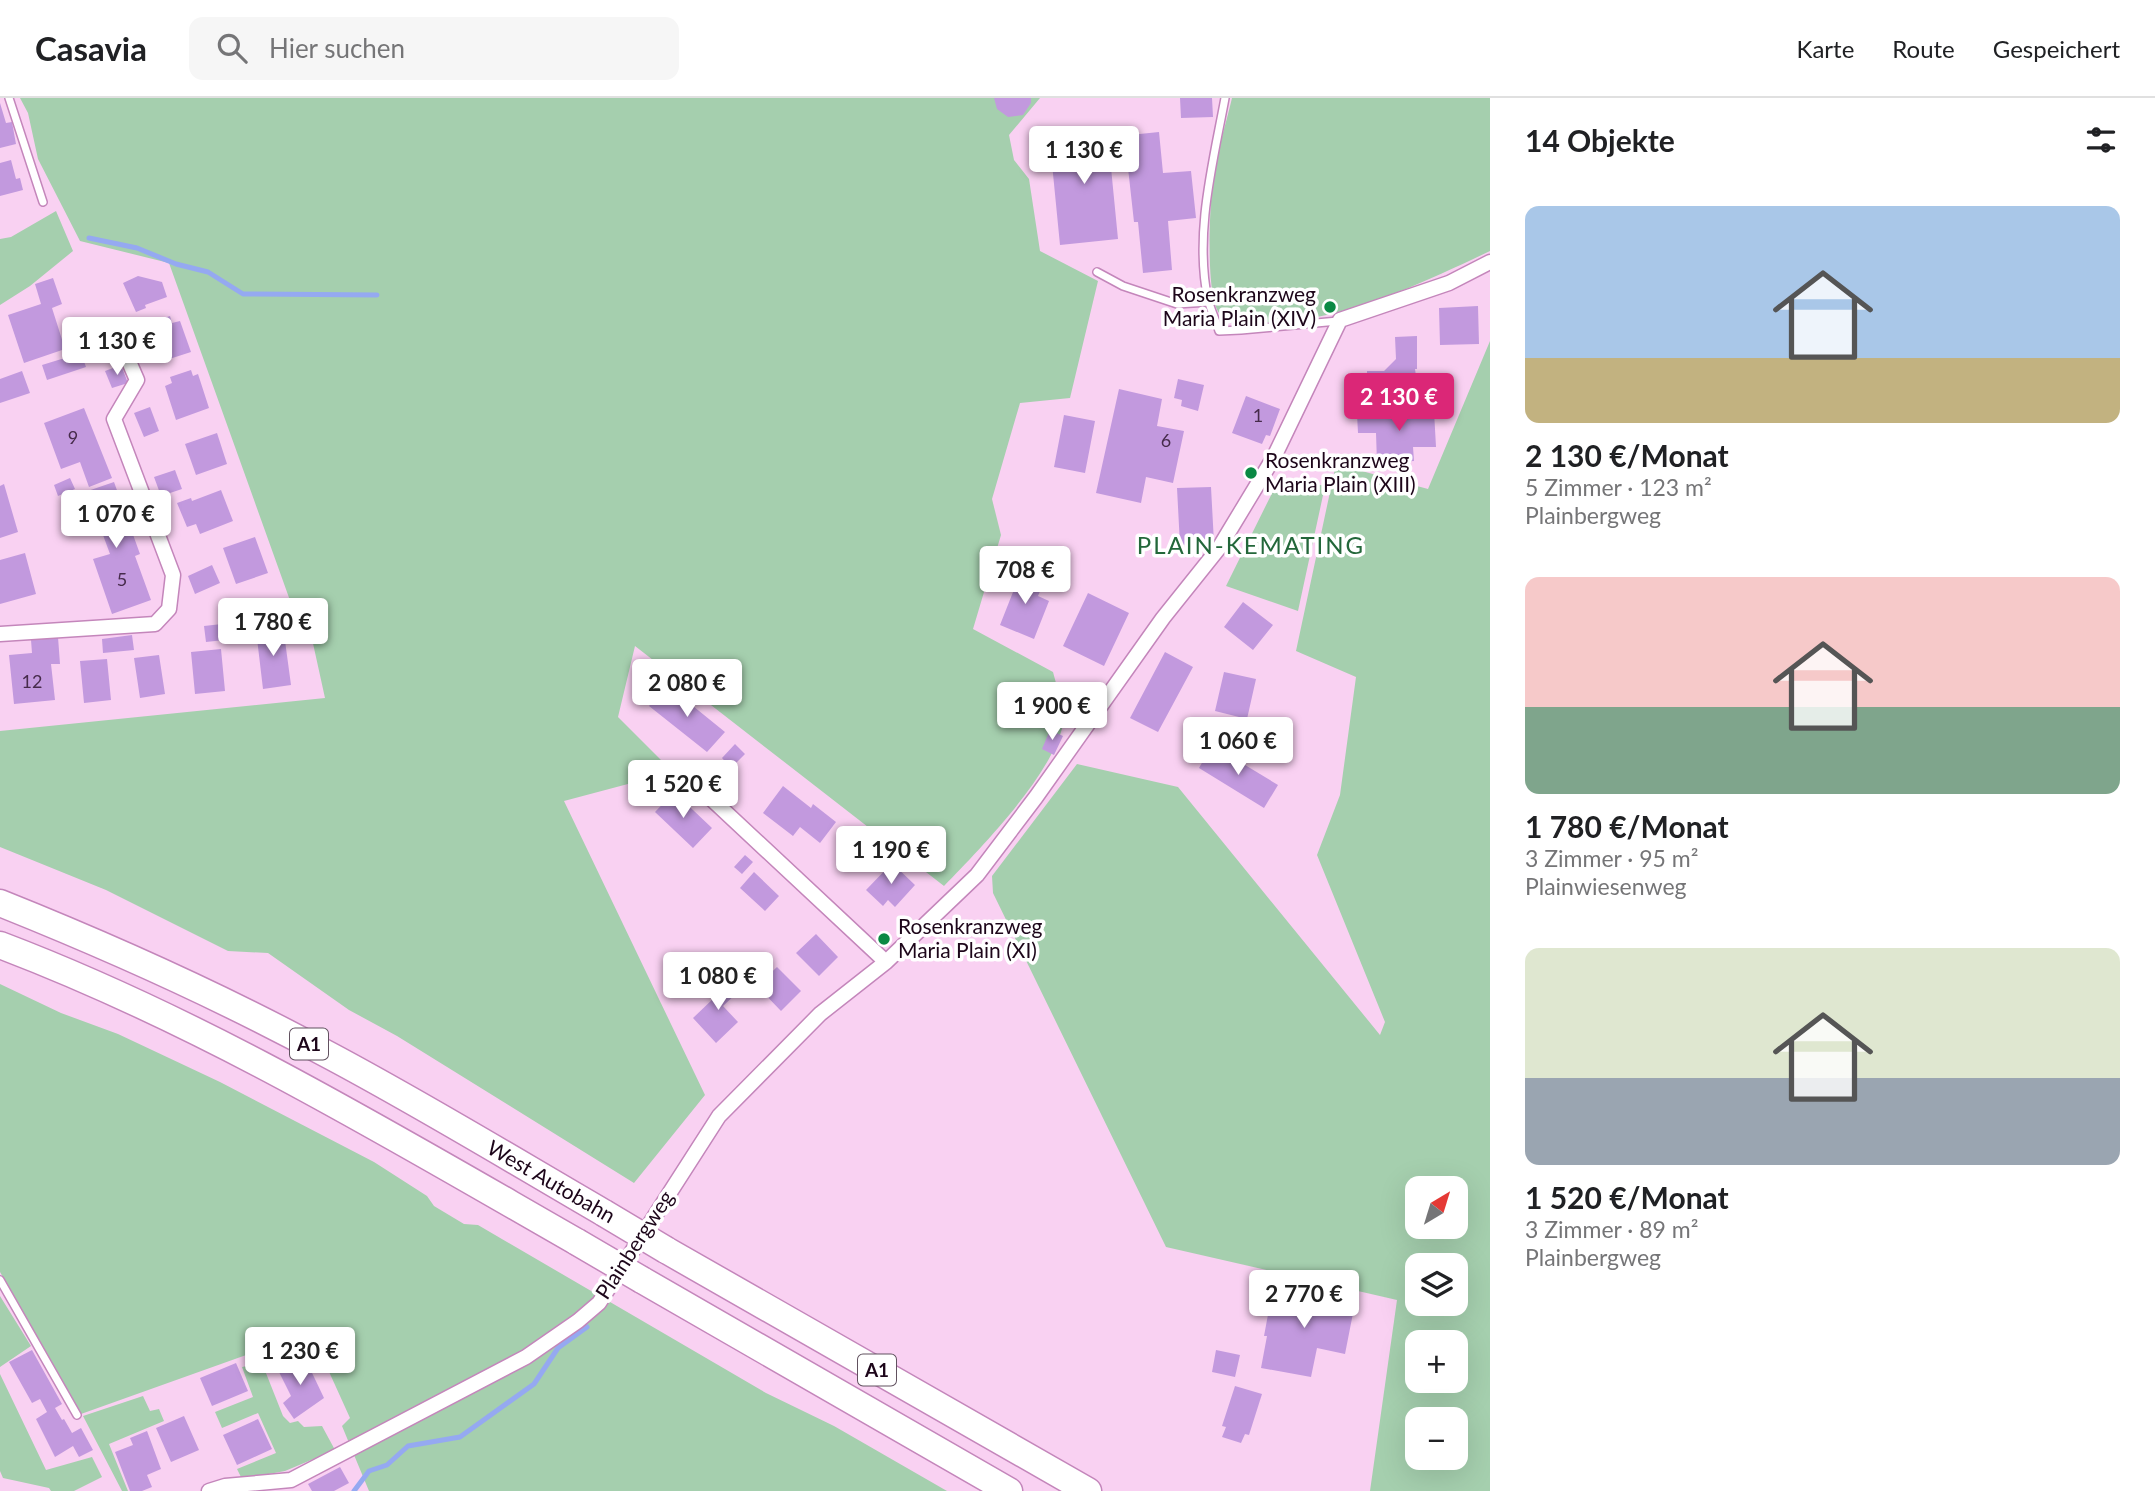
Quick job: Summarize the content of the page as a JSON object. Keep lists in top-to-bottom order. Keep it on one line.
{"streets":{"highway":["A1","West Autobahn"],"street":["Plainbergweg"]},"districts":["PLAIN-KEMATING"],"places":["Rosenkranzweg Maria Plain (XIV)","Rosenkranzweg Maria Plain (XIII)","Rosenkranzweg Maria Plain (XI)"],"house_numbers":["1","9","6","5","12"],"north":"top right","page":{"header":"Casavia","search":"Hier suchen","nav":["Karte","Route","Gespeichert"],"heading":"14 Objekte","price":["1 130 €","1 130 €","2 130 €","1 070 €","708 €","1 780 €","2 080 €","1 900 €","1 060 €","1 520 €","1 190 €","1 080 €","2 770 €","1 230 €"],"list":[{"name":"2 130 €/Monat","note":"5 Zimmer · 123 m² · Plainbergweg"},{"name":"1 780 €/Monat","note":"3 Zimmer · 95 m² · Plainwiesenweg"},{"name":"1 520 €/Monat","note":"3 Zimmer · 89 m² · Plainbergweg"}],"map_buttons":["+","−"]}}
